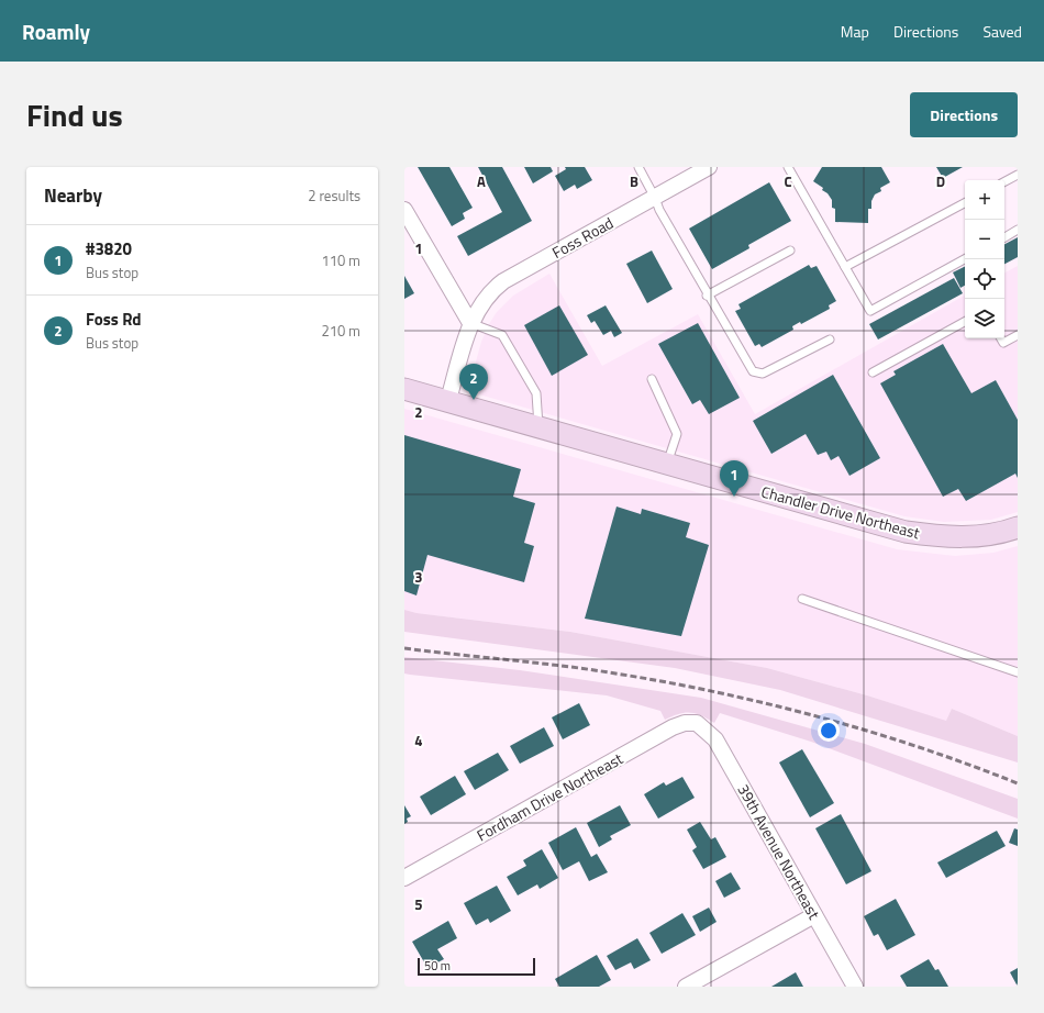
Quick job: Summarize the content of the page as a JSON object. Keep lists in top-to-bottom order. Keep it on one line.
{"streets":{"street":["Foss Road","Chandler Drive Northeast","Fordham Drive Northeast","39th Avenue Northeast"]},"crossings":[["Foss Road","Chandler Drive Northeast"],["Fordham Drive Northeast","39th Avenue Northeast"]],"scale_bar":"50 m","page":{"header":"Roamly","nav":["Map","Directions","Saved"],"title":"Find us","buttons":"Directions","heading":["Nearby","2 results"],"map_buttons":["+","−"],"list":[{"mark":"1","name":"#3820","note":"Bus stop","value":"110 m"},{"mark":"2","name":"Foss Rd","note":"Bus stop","value":"210 m"}],"pins":["2","1"],"scale":"50 m"},"grid":{"columns":["A","B","C","D"],"rows":["1","2","3","4","5"]}}
